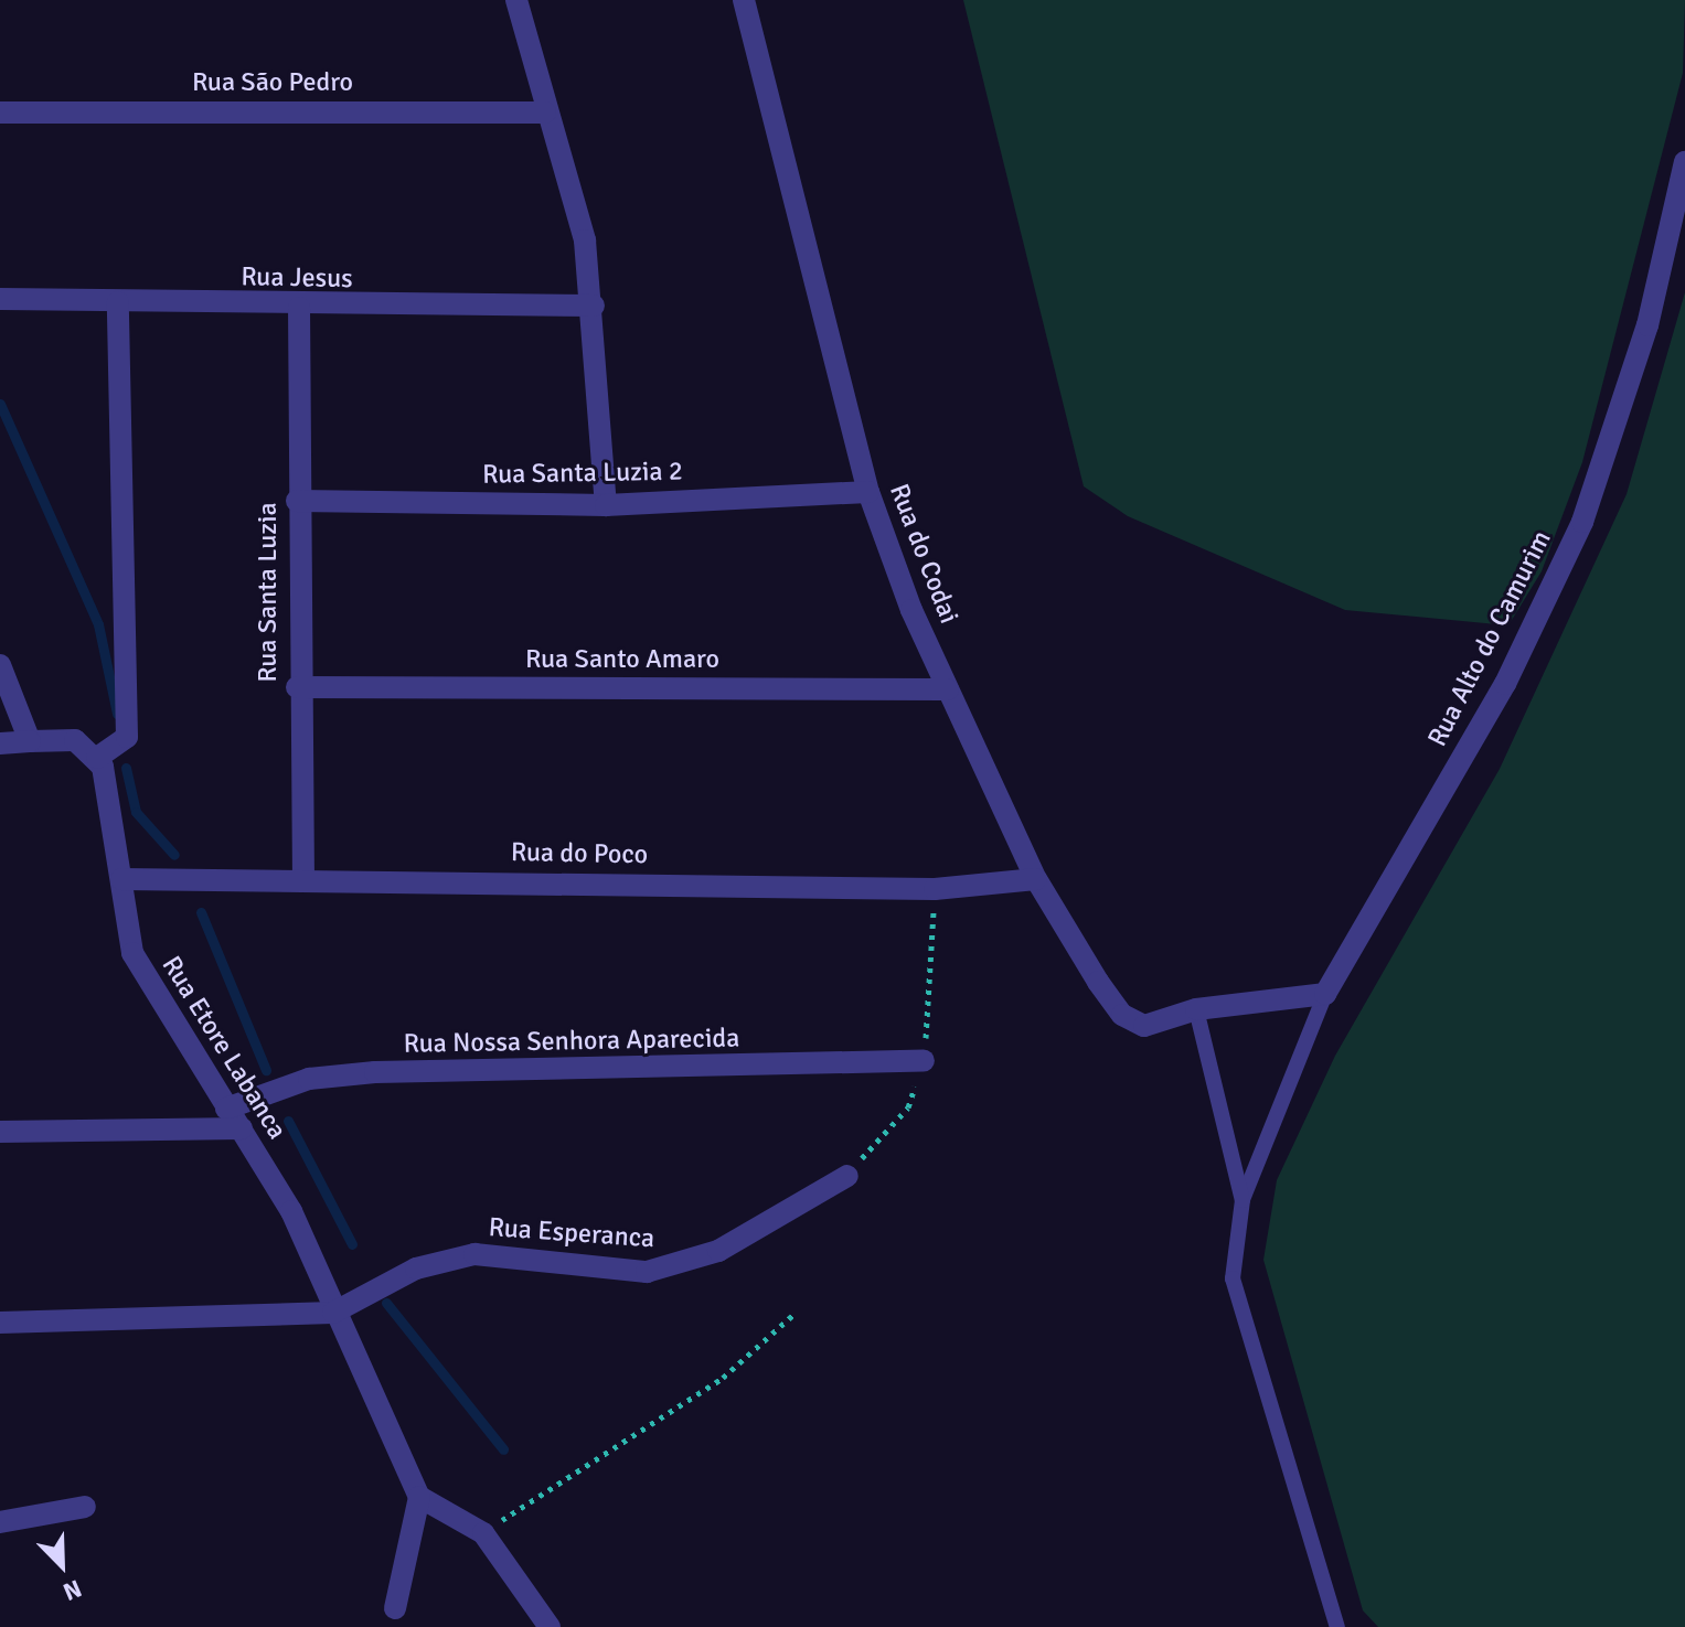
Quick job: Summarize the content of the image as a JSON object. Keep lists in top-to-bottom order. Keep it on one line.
{"streets":{"street":["Rua São Pedro","Rua Jesus","Rua Santa Luzia 2","Rua do Codai","Rua Santa Luzia","Rua Alto do Camurim","Rua Santo Amaro","Rua do Poco","Rua Nossa Senhora Aparecida","Rua Etore Labanca","Rua Esperanca"]},"crossings":[["Rua Jesus","Rua Santa Luzia"],["Rua Santa Luzia 2","Rua do Codai"],["Rua Santa Luzia 2","Rua Santa Luzia"],["Rua do Codai","Rua Santo Amaro"],["Rua do Codai","Rua do Poco"],["Rua Santa Luzia","Rua Santo Amaro"],["Rua Santa Luzia","Rua do Poco"],["Rua do Poco","Rua Etore Labanca"],["Rua Nossa Senhora Aparecida","Rua Etore Labanca"],["Rua Etore Labanca","Rua Esperanca"]],"north":"bottom right"}
